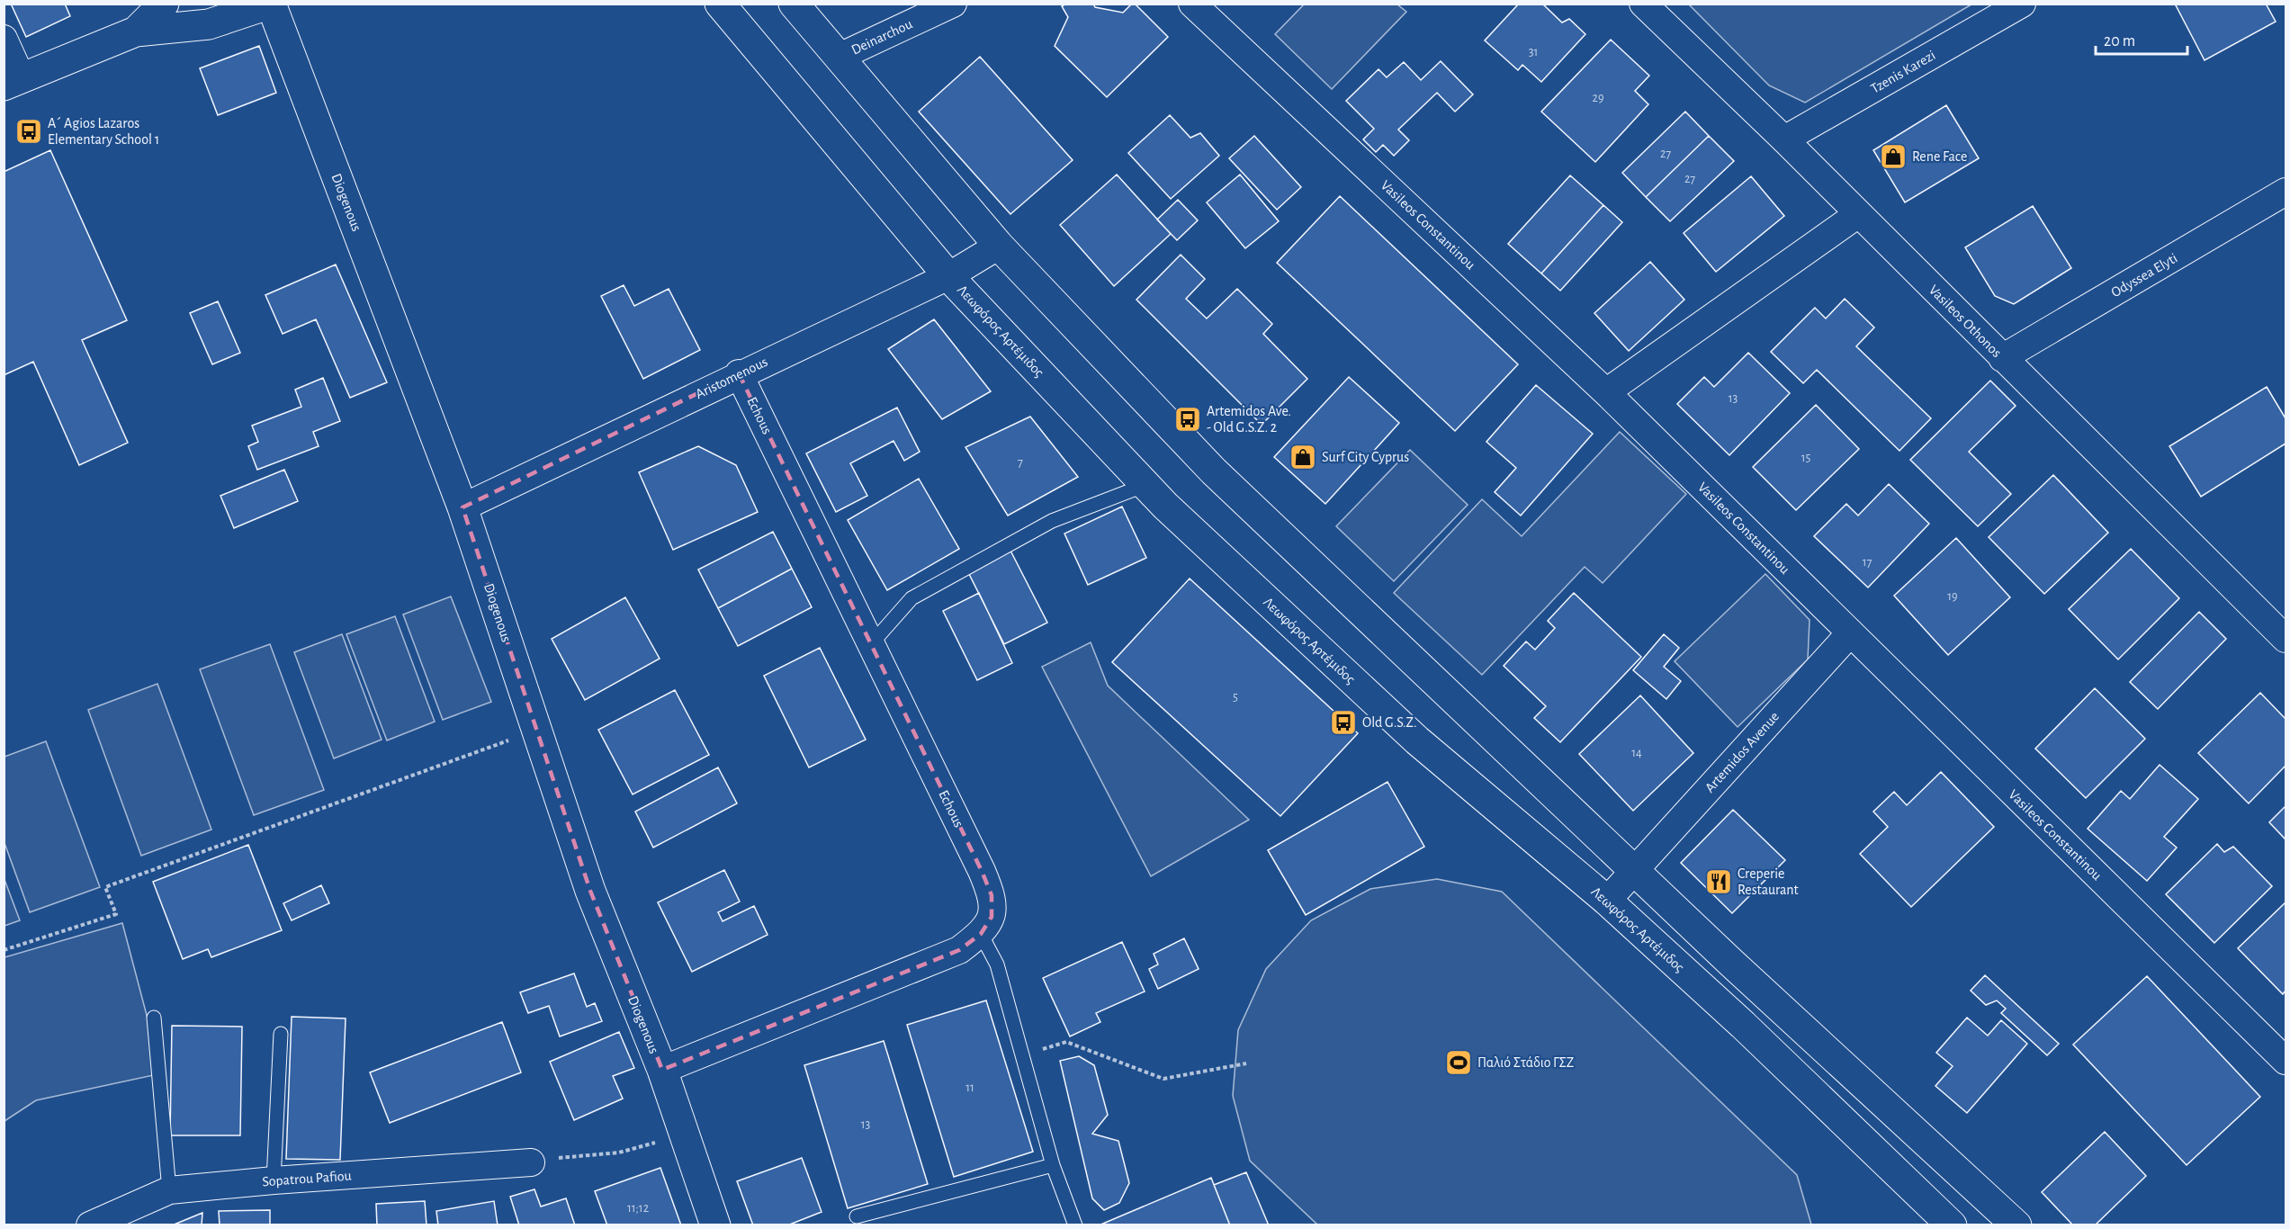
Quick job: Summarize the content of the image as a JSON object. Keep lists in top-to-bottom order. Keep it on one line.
{"streets":{"main road":["Diogenous","Λεωφόρος Αρτέμιδος"],"street":["Deinarchou","Tzenis Karezi","Vasileos Constantinou","Odyssea Elyti","Vasileos Othonos","Aristomenous","Echous","Artemidos Avenue","Sopatrou Pafiou"]},"crossings":[["Tzenis Karezi","Vasileos Othonos"],["Diogenous","Aristomenous"],["Diogenous","Echous"],["Vasileos Constantinou","Artemidos Avenue"],["Odyssea Elyti","Vasileos Othonos"],["Λεωφόρος Αρτέμιδος","Aristomenous"],["Λεωφόρος Αρτέμιδος","Artemidos Avenue"],["Aristomenous","Echous"]],"places":{"bus stop":["A´ Agios Lazaros Elementary School 1","Artemidos Ave. - Old G.S.Z. 2","Old G.S.Z."],"shop":["Rene Face","Surf City Cyprus"],"restaurant":["Creperie Restaurant"],"sports":["Παλιό Στάδιο ΓΣΖ"]},"house_numbers":["31","29","27","27","13","15","7","17","19","5","14","11","13","11;12"],"scale_bar":"20 m"}
